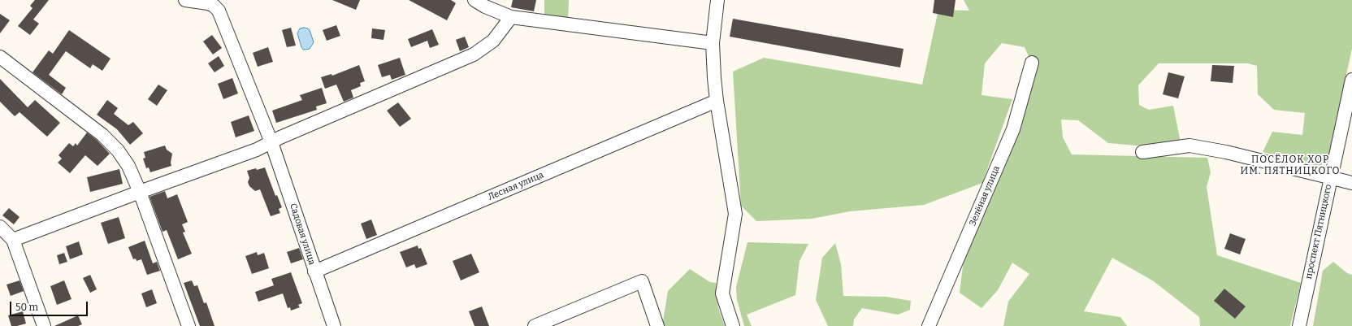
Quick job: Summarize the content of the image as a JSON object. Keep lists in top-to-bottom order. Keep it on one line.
{"streets":{"street":["Лесная улица","Зелёная улица","проспект Пятницкого","Садовая улица"]},"crossings":[["Лесная улица","Садовая улица"]],"districts":["ПОСЁЛОК ХОР ИМ. ПЯТНИЦКОГО"],"scale_bar":"50 m"}
